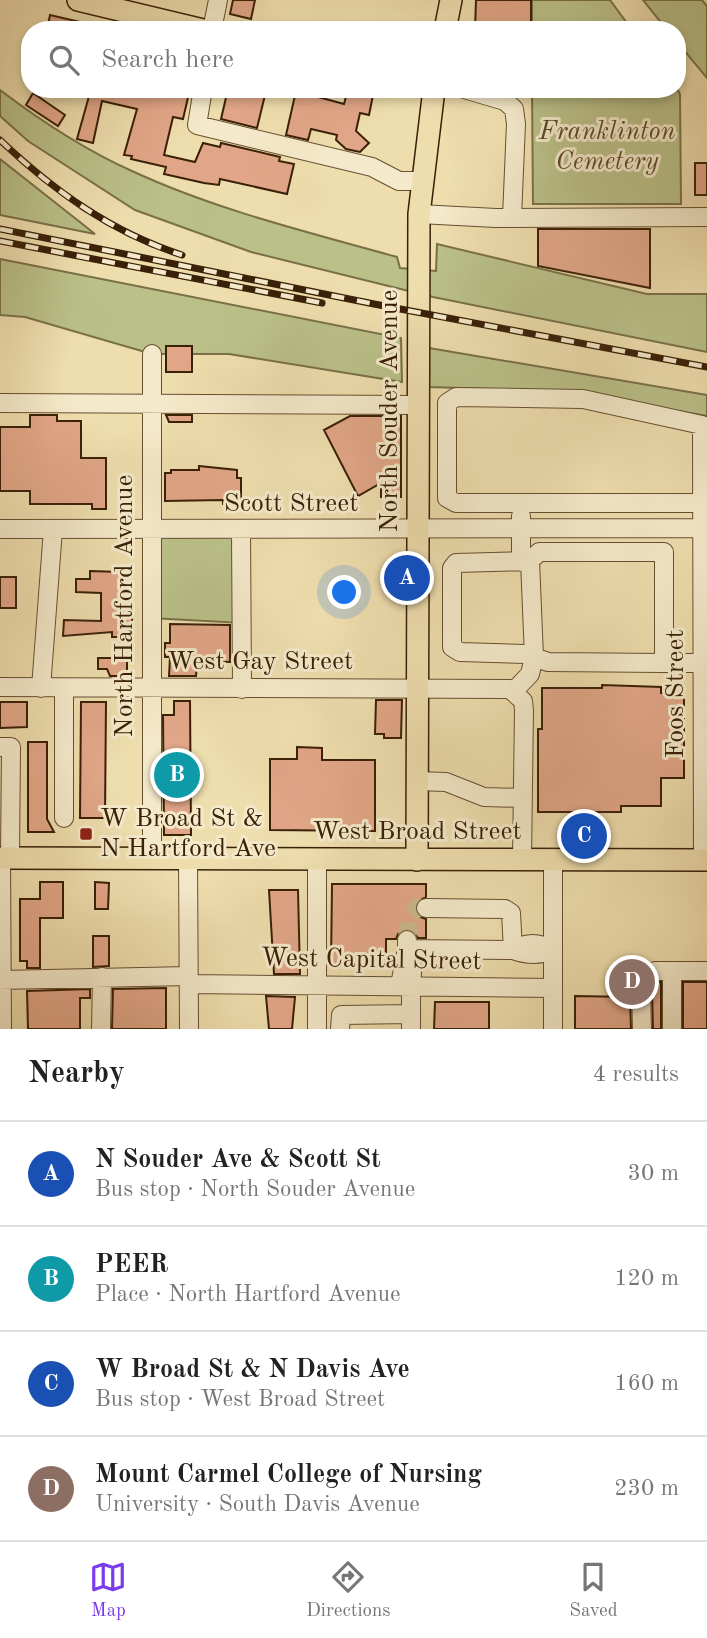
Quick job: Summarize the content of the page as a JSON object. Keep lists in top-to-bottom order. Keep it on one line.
{"streets":{"main road":["North Souder Avenue","West Broad Street"],"street":["Scott Street","North Hartford Avenue","West Gay Street","Foos Street","West Capital Street"]},"crossings":[["North Souder Avenue","Scott Street"],["North Souder Avenue","West Gay Street"],["North Souder Avenue","West Broad Street"],["Scott Street","North Hartford Avenue"],["Scott Street","Foos Street"],["North Hartford Avenue","West Gay Street"],["North Hartford Avenue","West Broad Street"],["Foos Street","West Broad Street"]],"parks":["Franklinton Cemetery"],"places":{"transit":["W Broad St & N Hartford Ave"]},"page":{"search":"Search here","pins":["A","B","C","D"],"heading":["Nearby","4 results"],"list":[{"mark":"A","name":"N Souder Ave & Scott St","note":"Bus stop · North Souder Avenue","value":"30 m"},{"mark":"B","name":"PEER","note":"Place · North Hartford Avenue","value":"120 m"},{"mark":"C","name":"W Broad St & N Davis Ave","note":"Bus stop · West Broad Street","value":"160 m"},{"mark":"D","name":"Mount Carmel College of Nursing","note":"University · South Davis Avenue","value":"230 m"}],"nav":["Map","Directions","Saved"]}}
